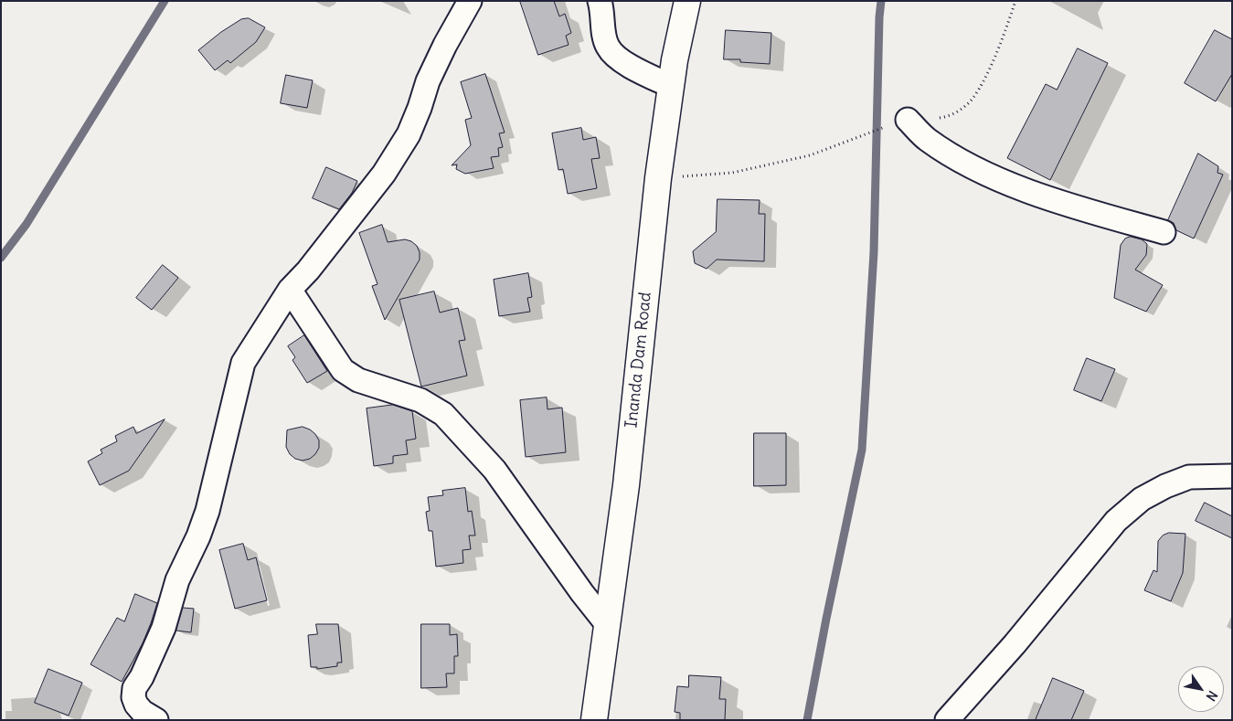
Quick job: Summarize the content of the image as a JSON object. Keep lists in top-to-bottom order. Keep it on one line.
{"streets":{"street":["Inanda Dam Road"]},"north":"bottom right"}
